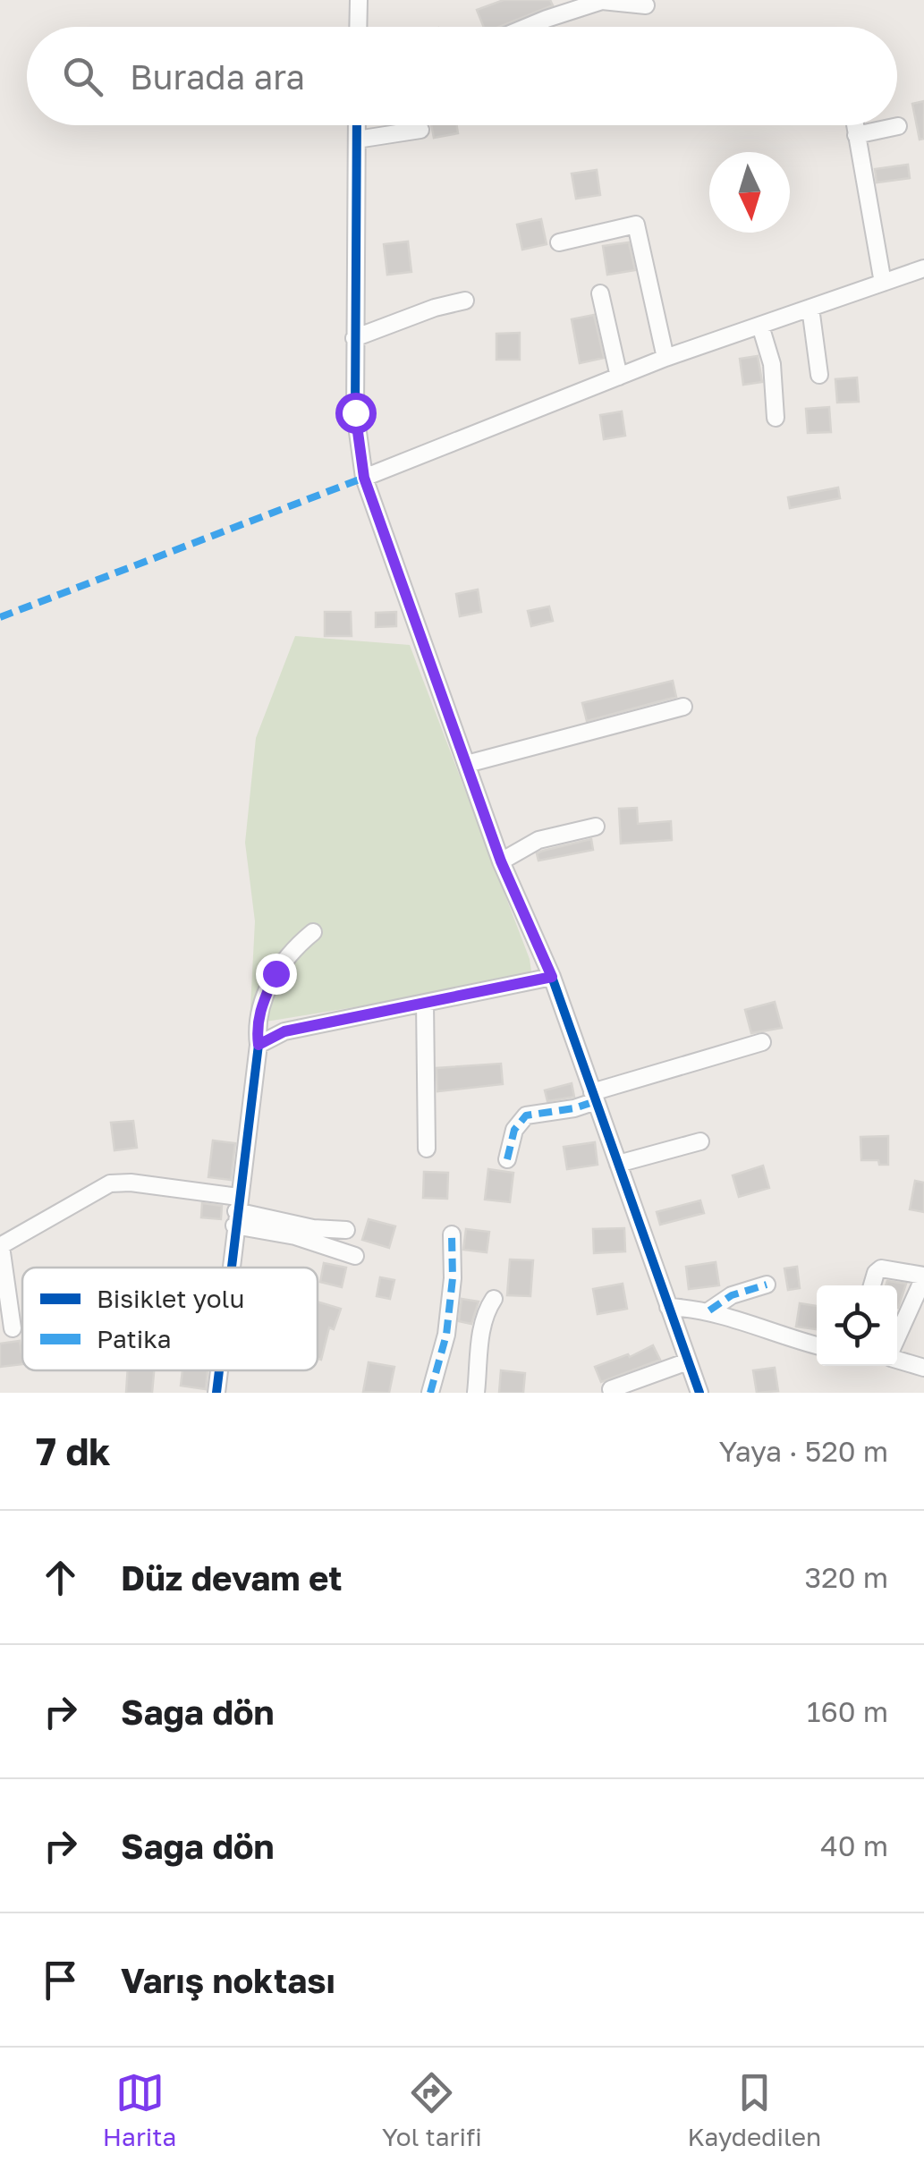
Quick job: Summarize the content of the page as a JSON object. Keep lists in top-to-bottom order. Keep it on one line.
{"legend":["Bisiklet yolu","Patika"],"north":"bottom","page":{"search":"Burada ara","heading":["7 dk","Yaya · 520 m"],"list":[["Düz devam et","320 m"],["Sağa dön","160 m"],["Sağa dön","40 m"],"Varış noktası"],"nav":["Harita","Yol tarifi","Kaydedilen"]}}
